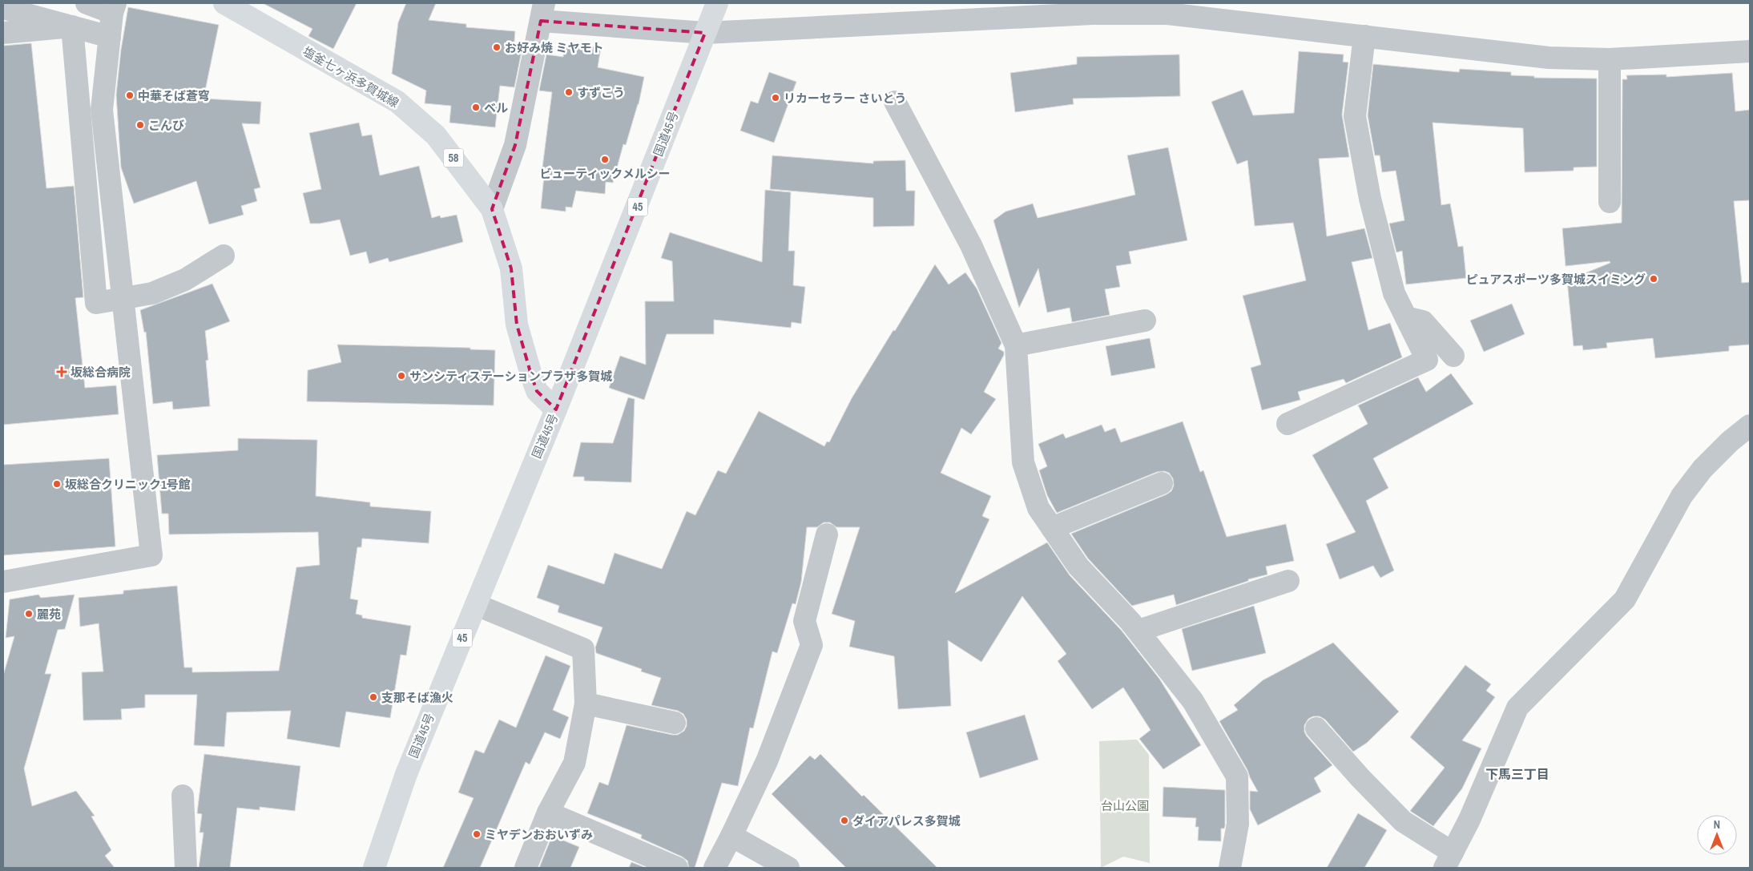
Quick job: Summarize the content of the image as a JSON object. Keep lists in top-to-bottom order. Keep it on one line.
{"streets":{"main road":["塩釜七ヶ浜多賀城線","国道45号","58","45"]},"crossings":[["塩釜七ヶ浜多賀城線","国道45号"]],"districts":["下馬三丁目"],"parks":["台山公園"],"places":{"other":["お好み焼 ミヤモト","すずこう","中華そば蒼穹","リカーセラー さいとう","ベル","こんび","ビューティックメルシー","ピュアスポーツ多賀城スイミング","サンシティステーションプラザ多賀城","坂総合クリニック1号館","麗苑","支那そば漁火","ダイアパレス多賀城","ミヤデンおおいずみ"],"health":["坂総合病院"]},"north":"top"}
